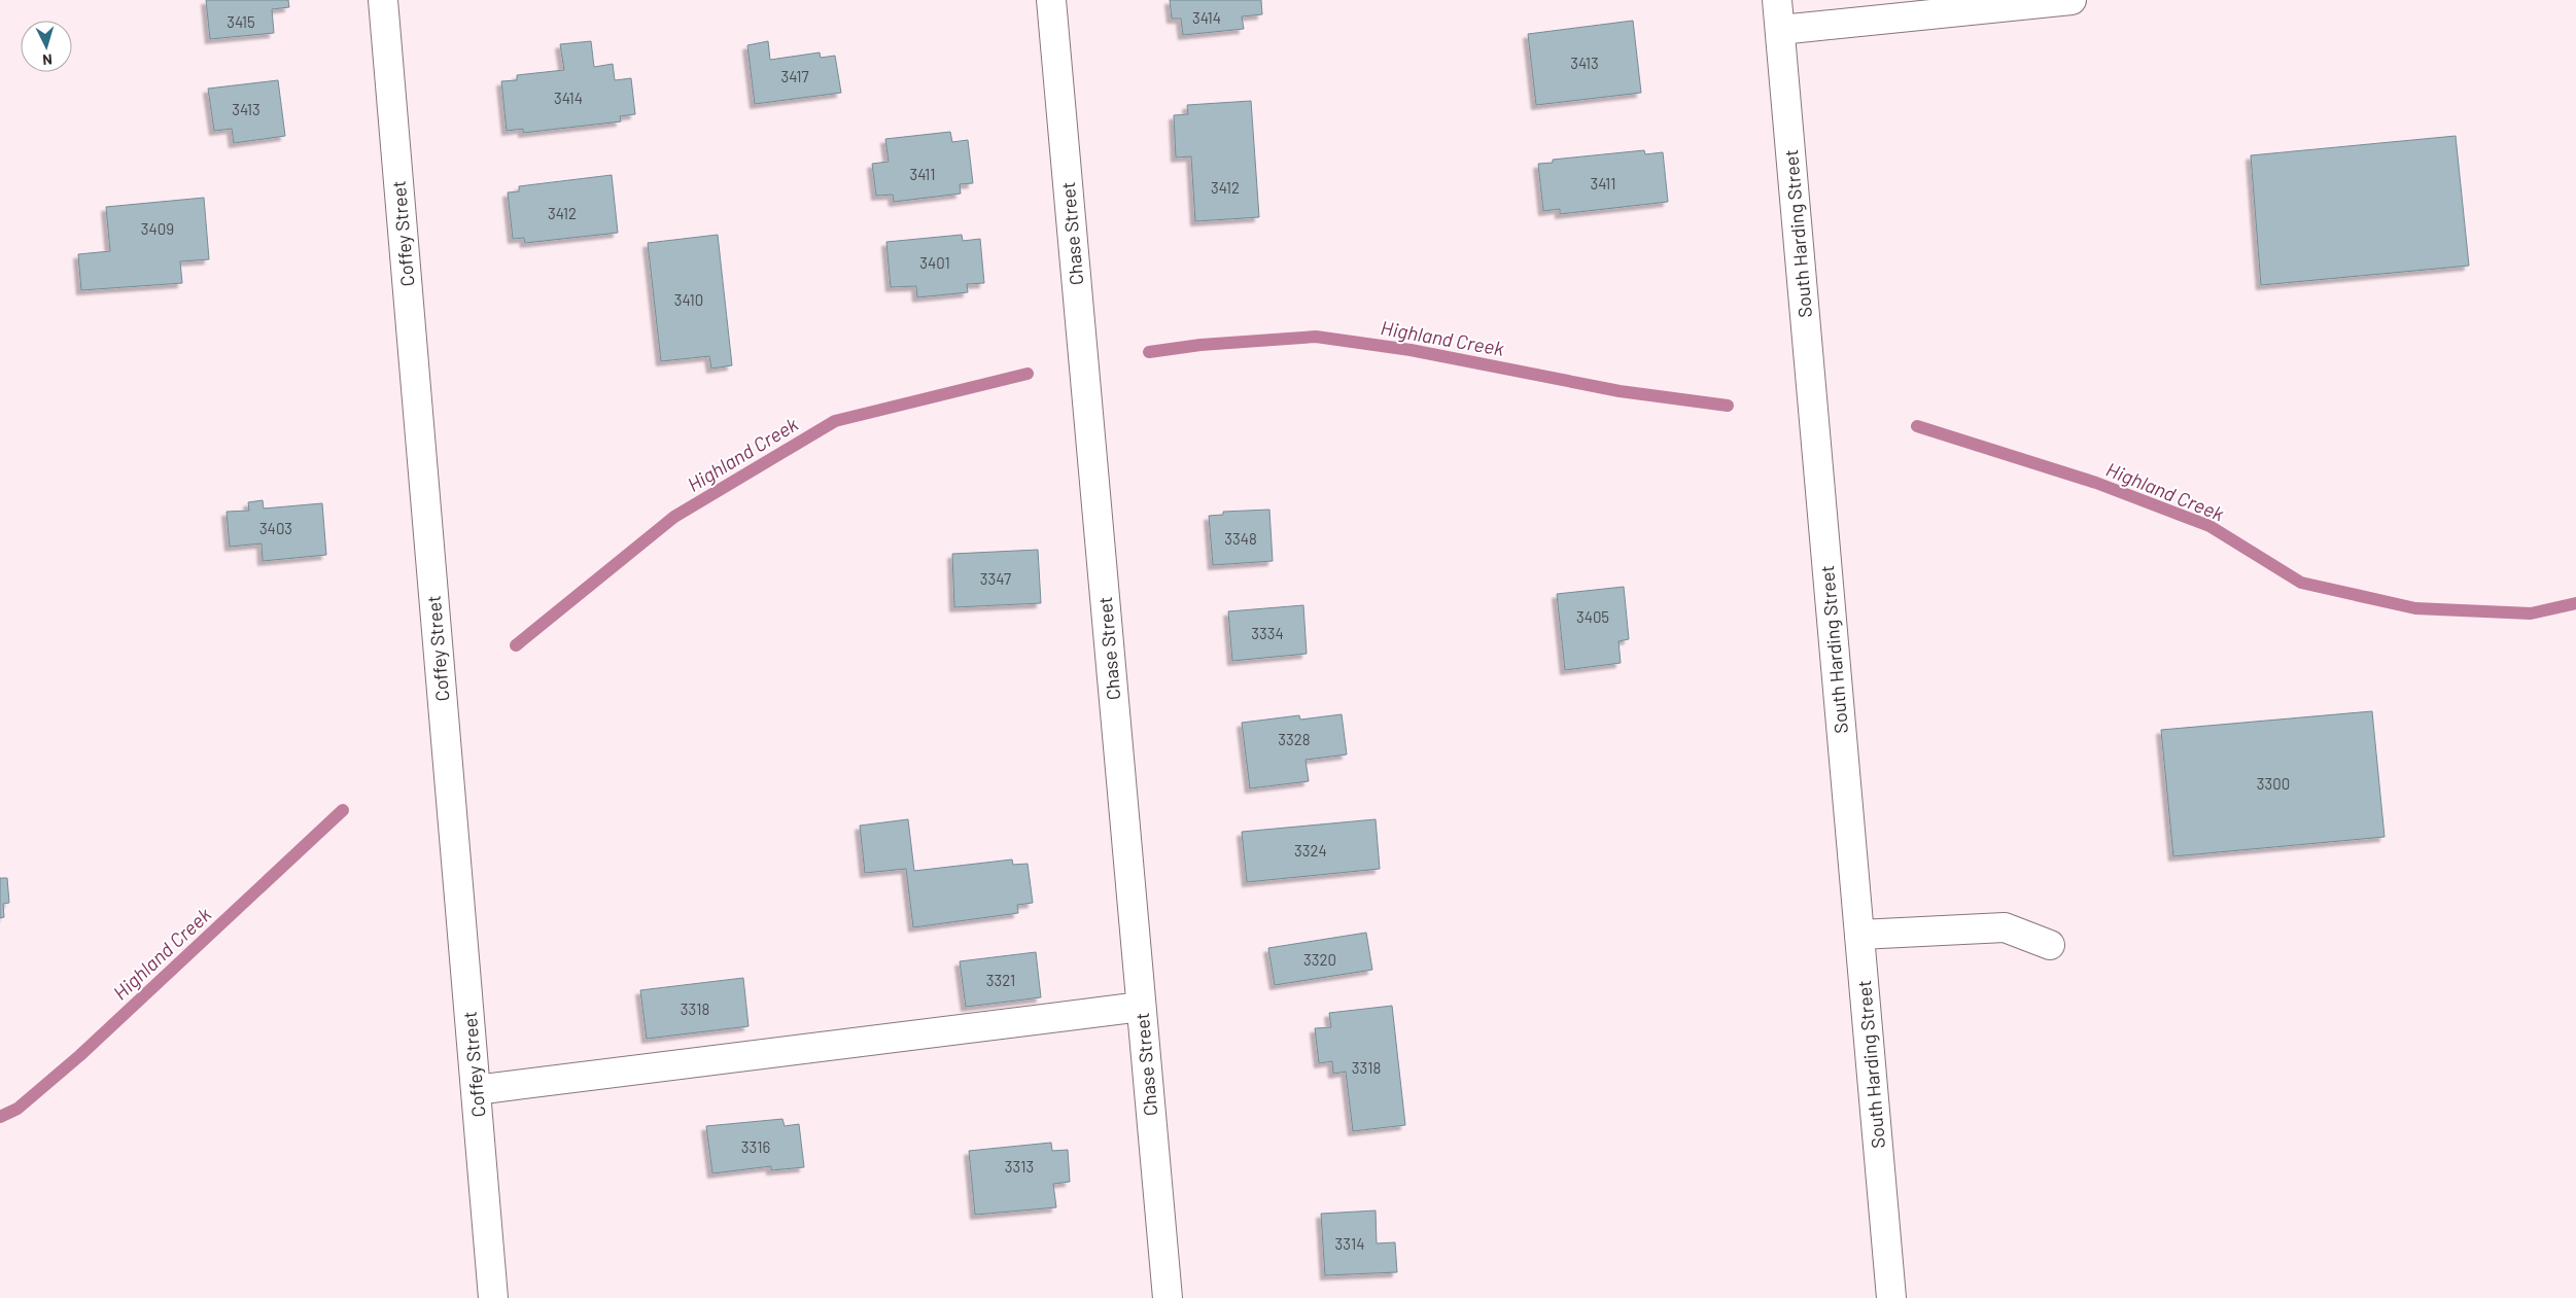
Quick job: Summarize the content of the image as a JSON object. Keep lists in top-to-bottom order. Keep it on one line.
{"streets":{"street":["Coffey Street","Chase Street","South Harding Street"]},"water":["Highland Creek"],"house_numbers":["3414","3415","3413","3417","3414","3413","3411","3411","3412","3412","3409","3401","3410","3403","3348","3347","3405","3334","3328","3300","3324","3320","3321","3318","3318","3316","3313","3314"],"north":"bottom"}
